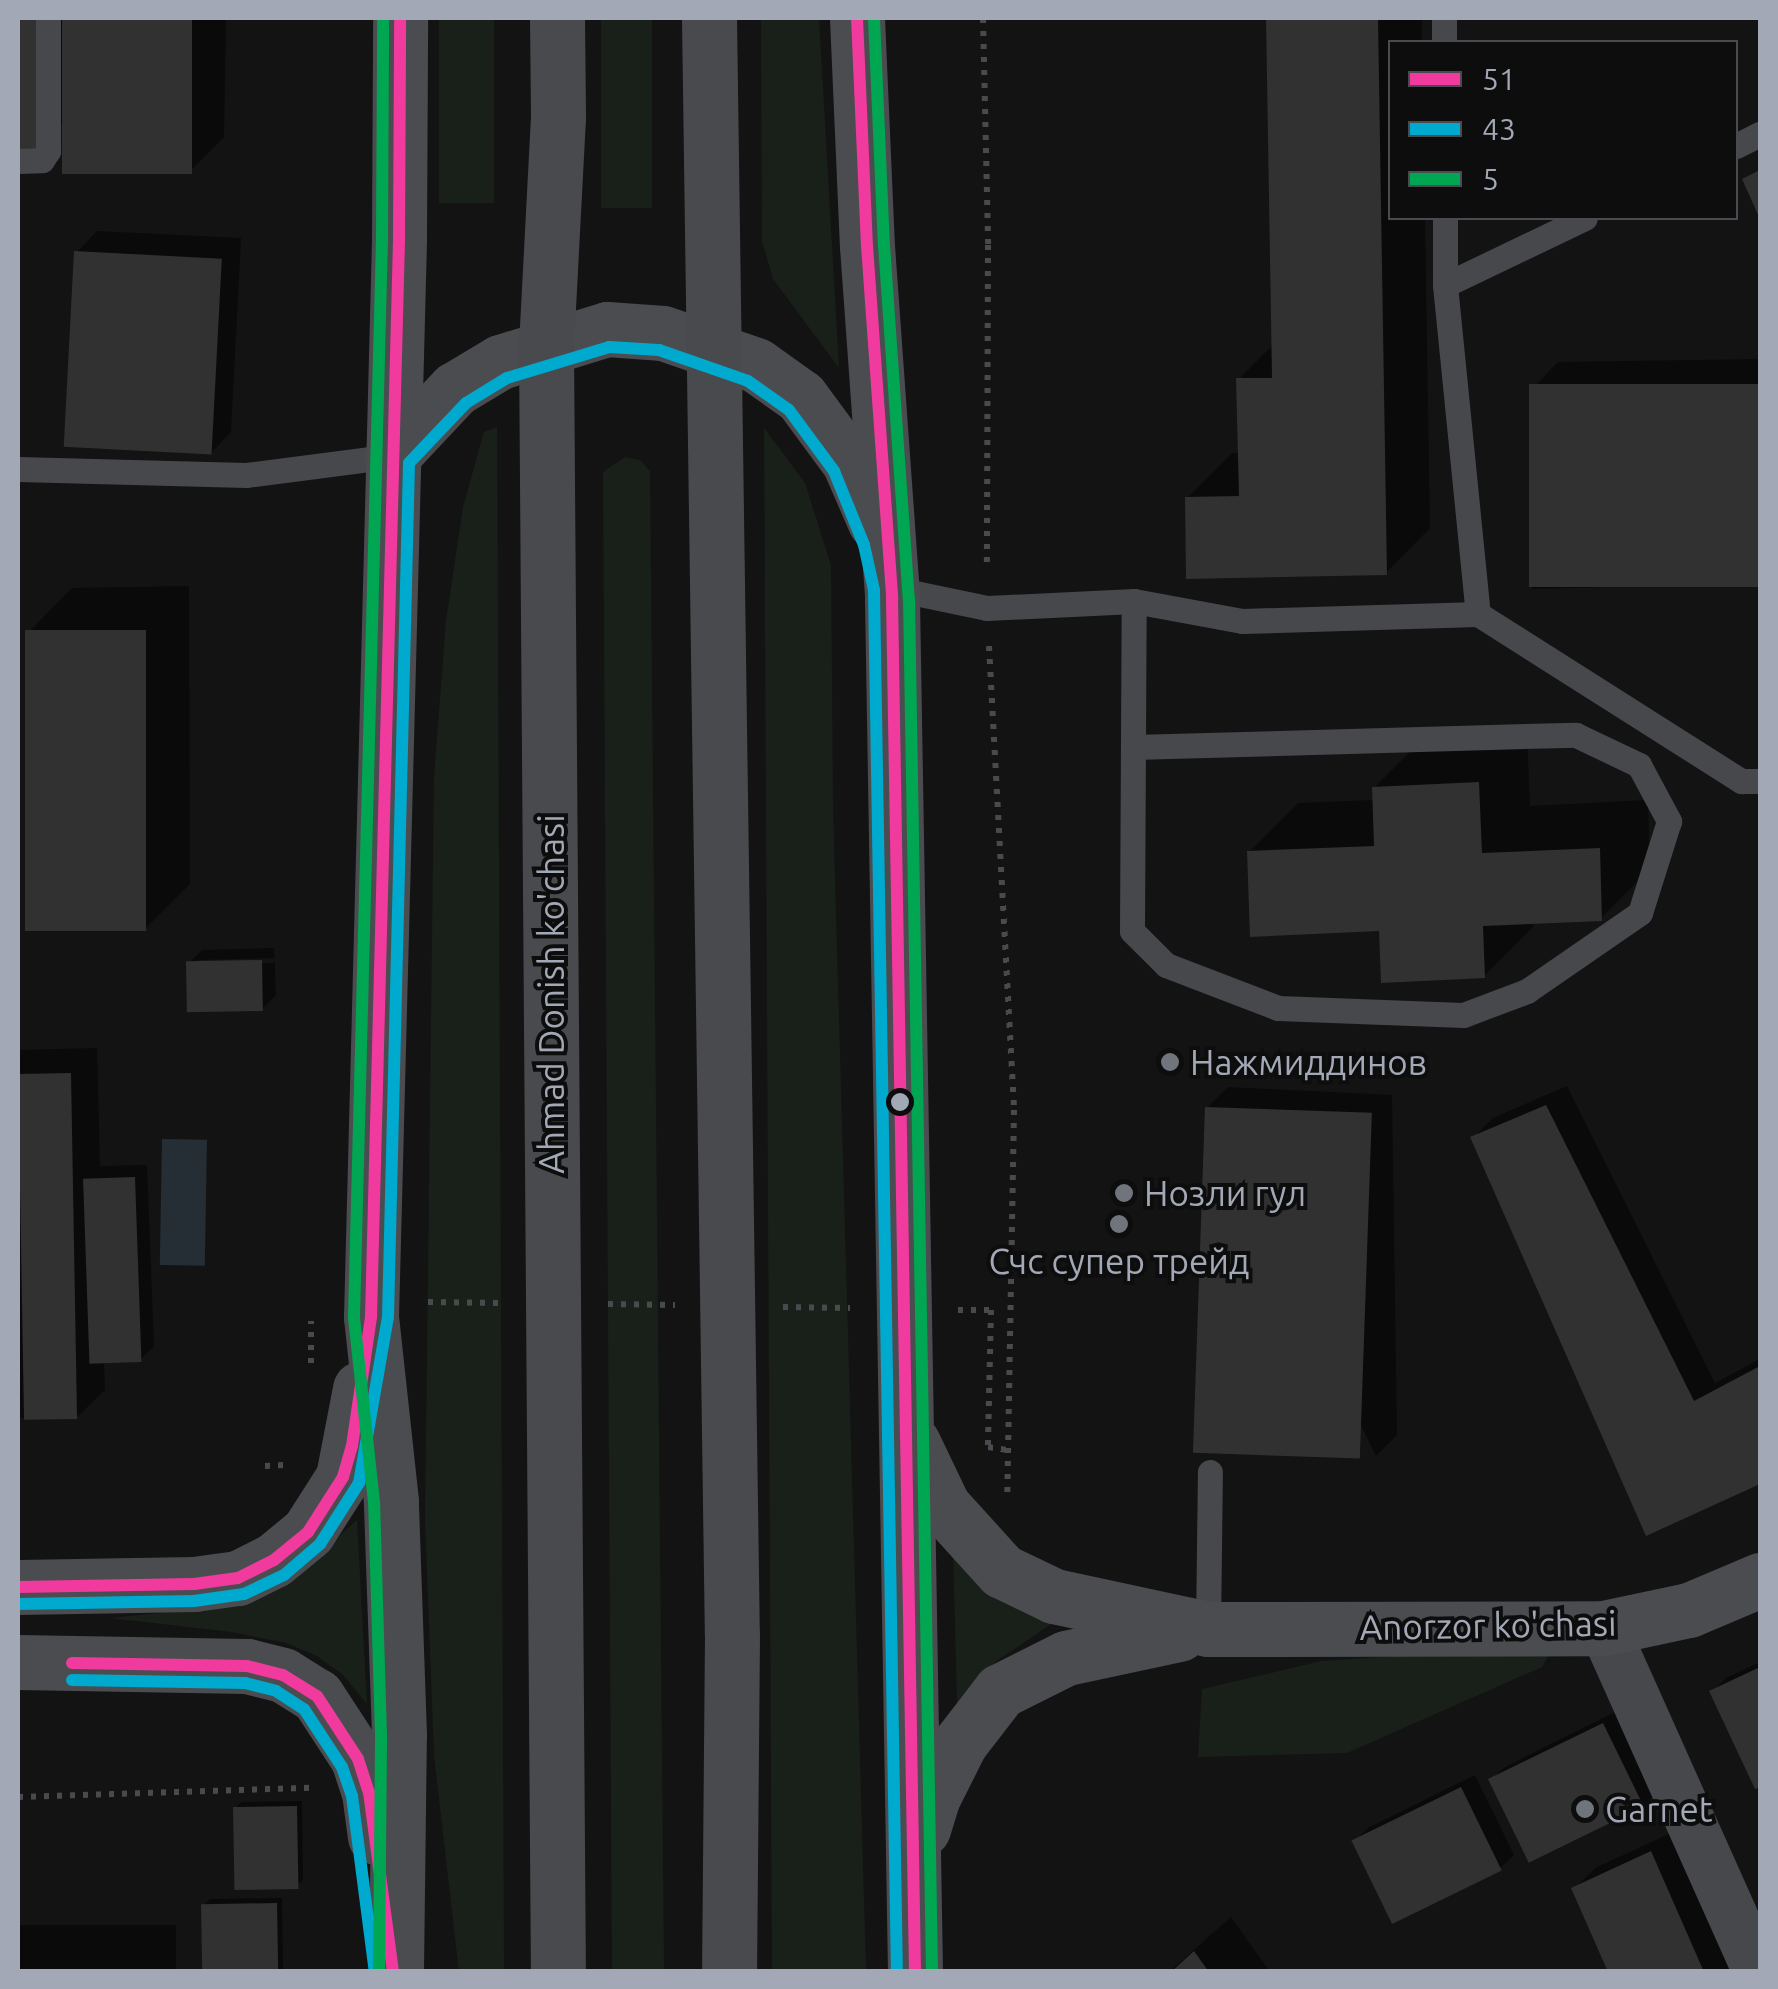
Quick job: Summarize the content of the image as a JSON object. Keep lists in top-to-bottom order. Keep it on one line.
{"streets":{"main road":["Ahmad Donish ko'chasi","Anorzor ko'chasi"]},"places":["Нажмиддинов","Нозли гул","Счс супер трейд","Garnet"],"lines":["transit line 51","transit line 5","transit line 43"],"legend":["51","43","5"]}
